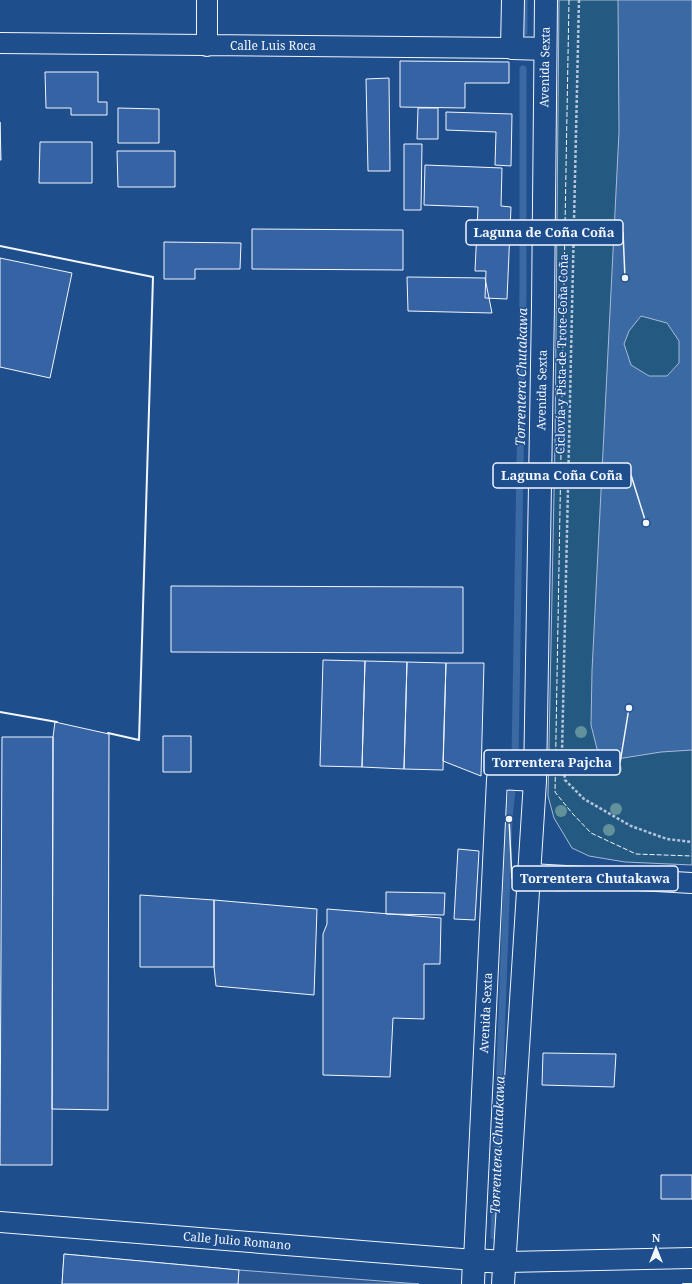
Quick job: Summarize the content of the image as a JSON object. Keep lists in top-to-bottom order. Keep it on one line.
{"streets":{"main road":["Calle Luis Roca","Avenida Sexta"],"street":["Calle Julio Romano"],"path":["Ciclovía y Pista de Trote Coña Coña"]},"crossings":[["Calle Luis Roca","Avenida Sexta"],["Avenida Sexta","Calle Julio Romano"]],"water":["Torrentera Chutakawa"],"places":["Laguna de Coña Coña","Laguna Coña Coña","Torrentera Pajcha","Torrentera Chutakawa"],"north":"top"}
